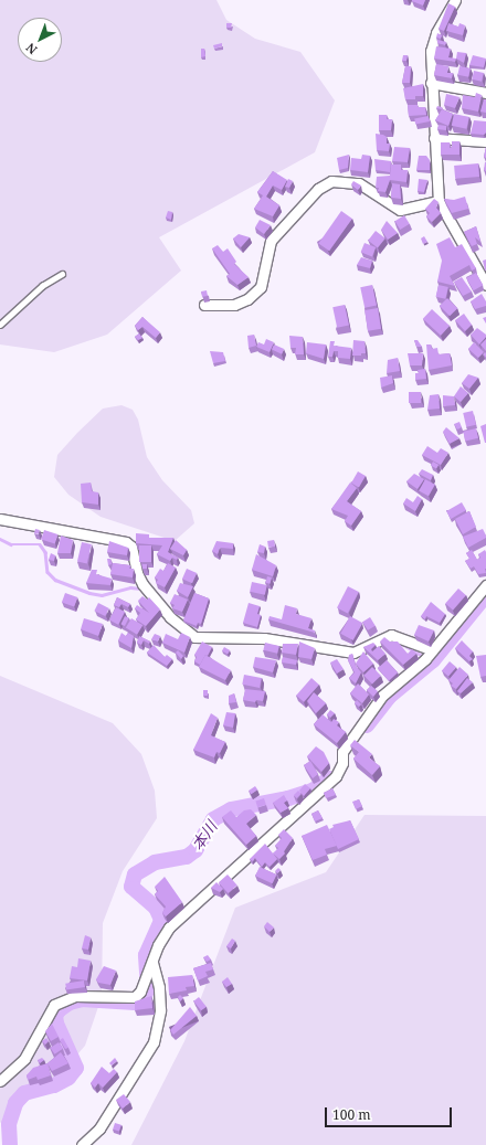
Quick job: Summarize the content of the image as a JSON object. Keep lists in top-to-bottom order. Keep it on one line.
{"water":["本川"],"scale_bar":"100 m","north":"bottom left"}
